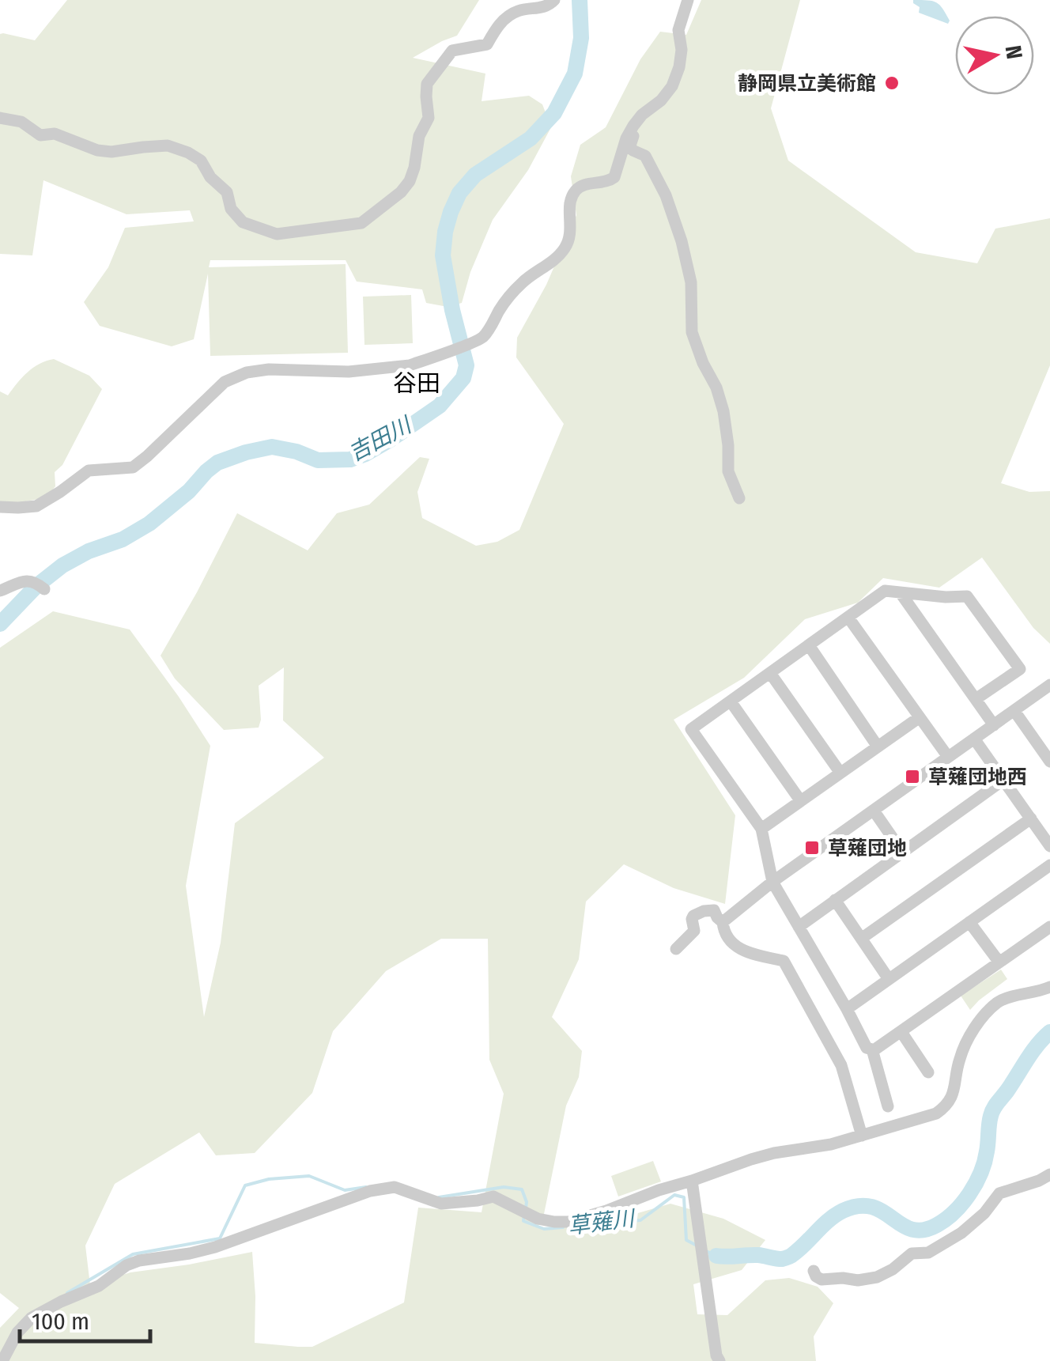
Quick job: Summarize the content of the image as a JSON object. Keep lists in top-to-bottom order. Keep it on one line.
{"districts":["谷田"],"water":["吉田川","草薙川"],"places":{"other":["静岡県立美術館"],"transit":["草薙団地西","草薙団地"]},"scale_bar":"100 m","north":"right"}
